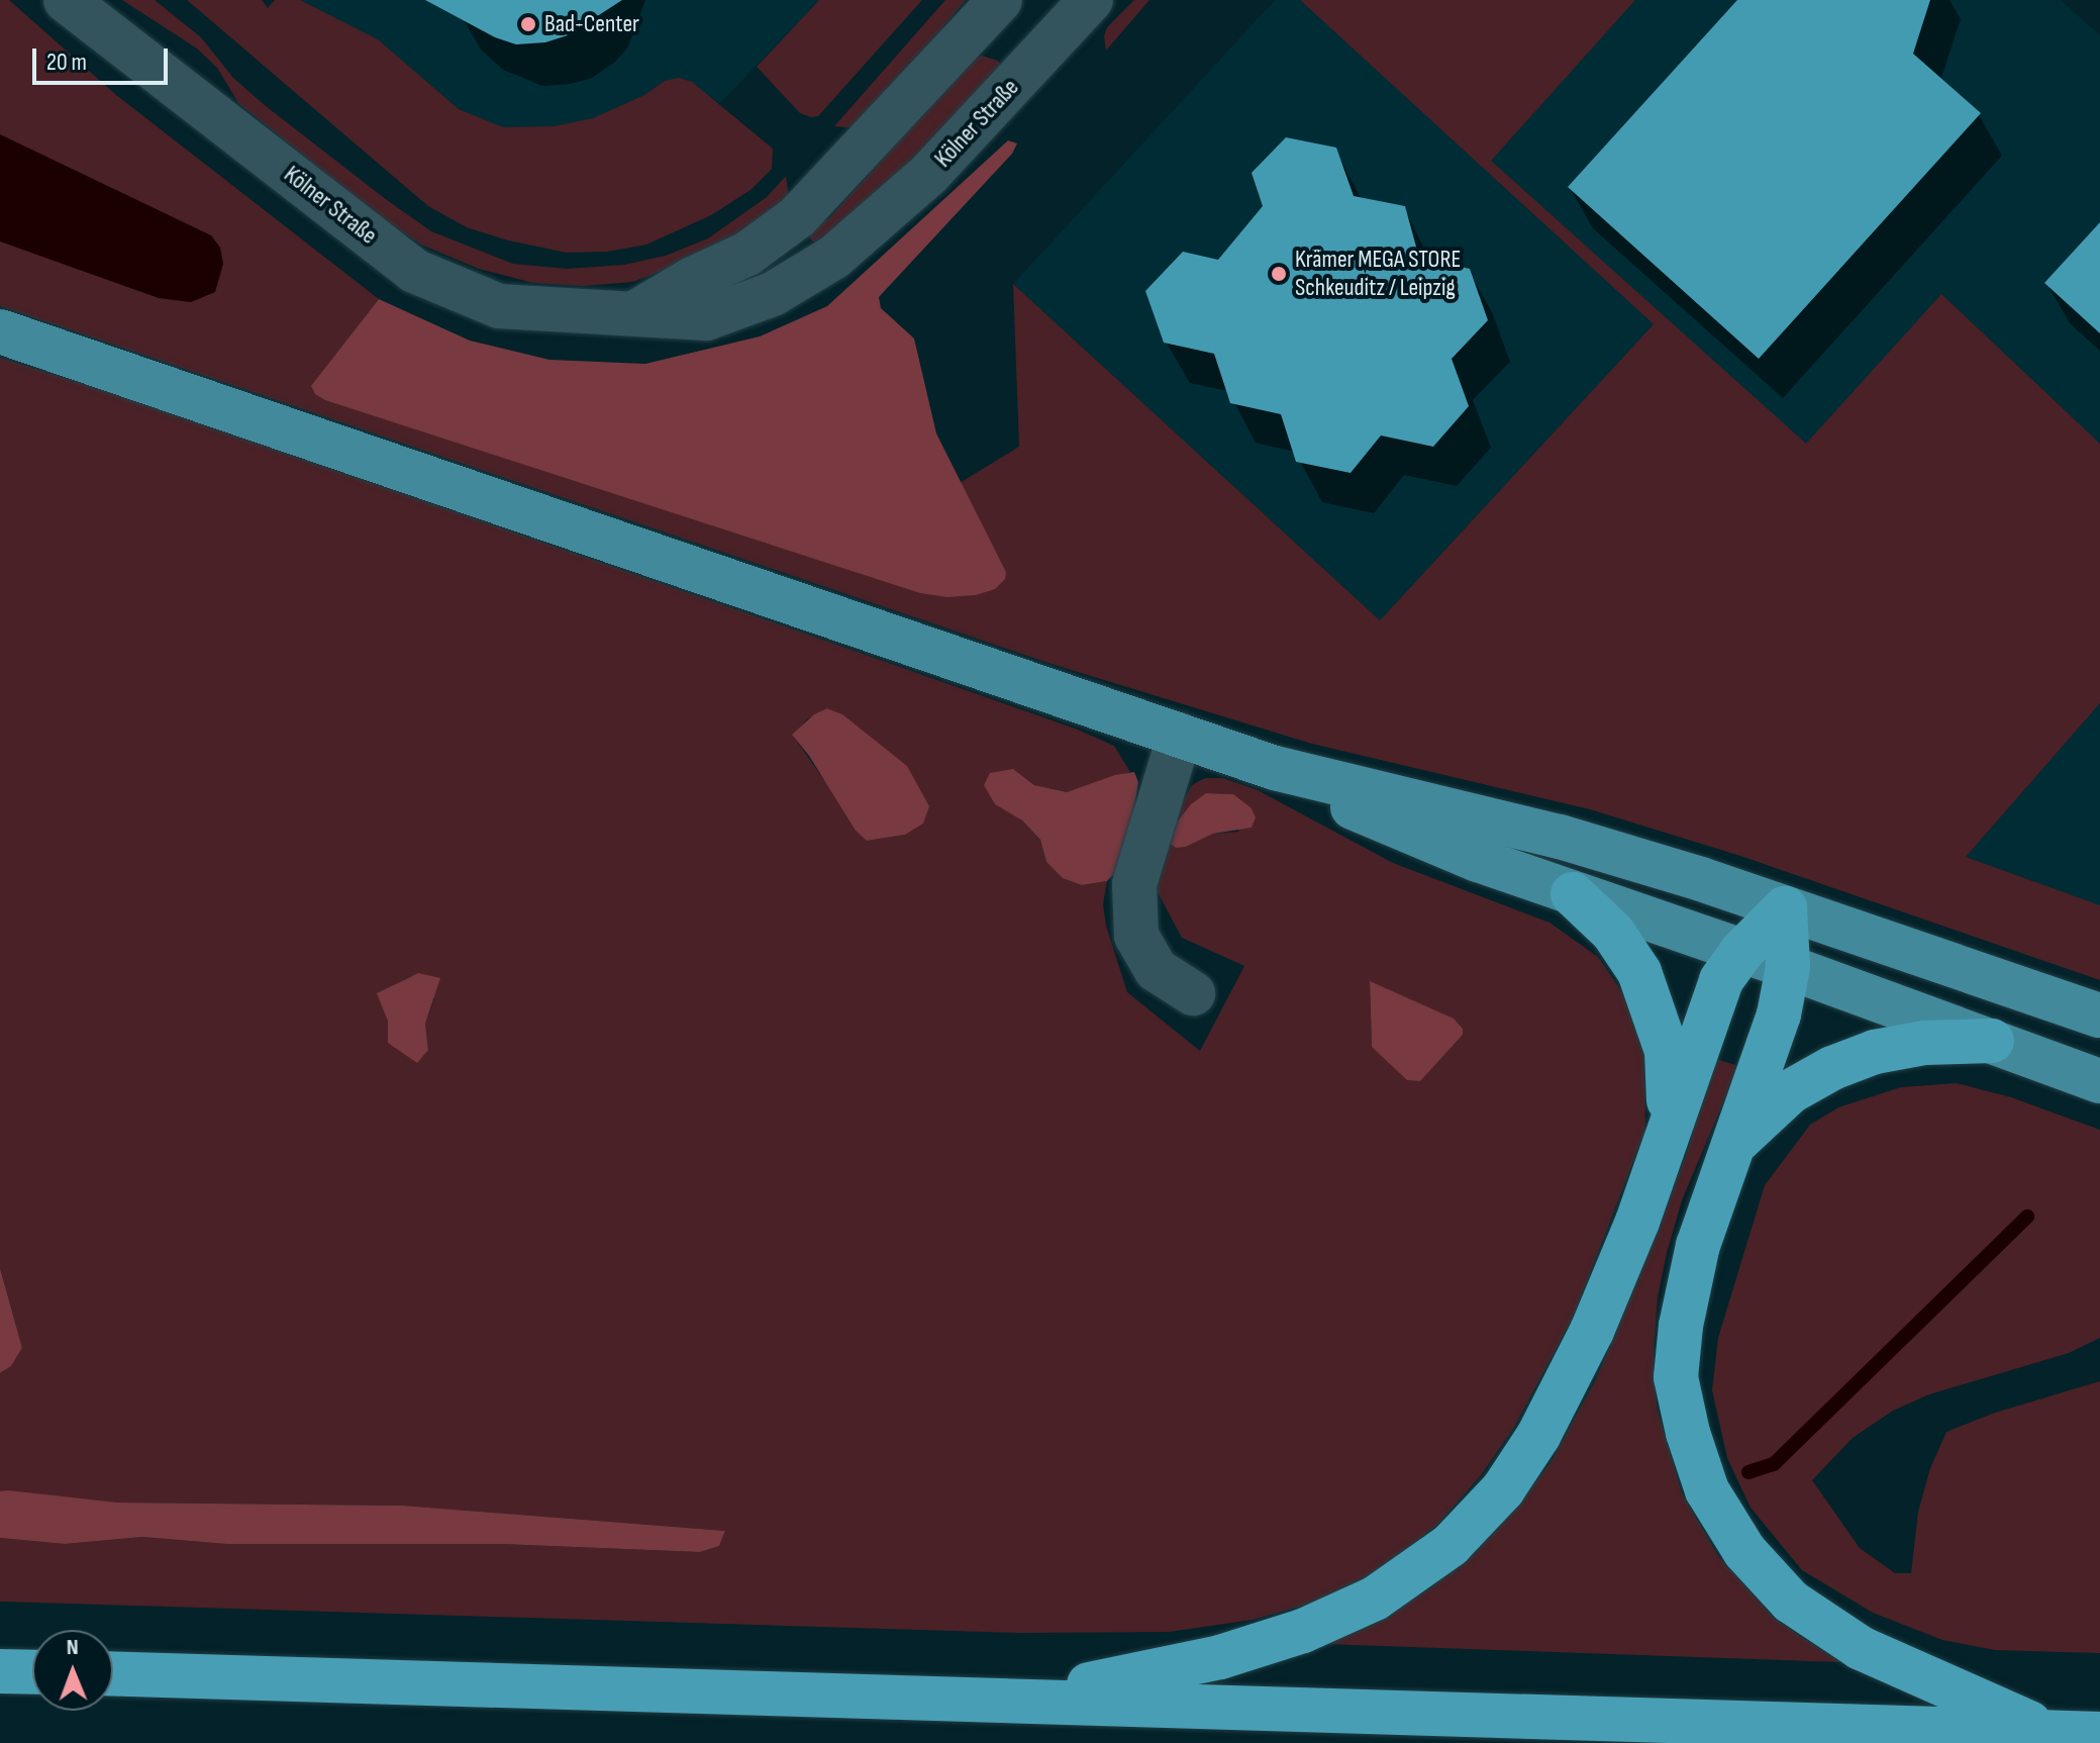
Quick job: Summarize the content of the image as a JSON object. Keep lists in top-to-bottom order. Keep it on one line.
{"streets":{"street":["Kölner Straße"]},"places":["Bad-Center","Krämer MEGA STORE Schkeuditz / Leipzig"],"scale_bar":"20 m","north":"top"}
